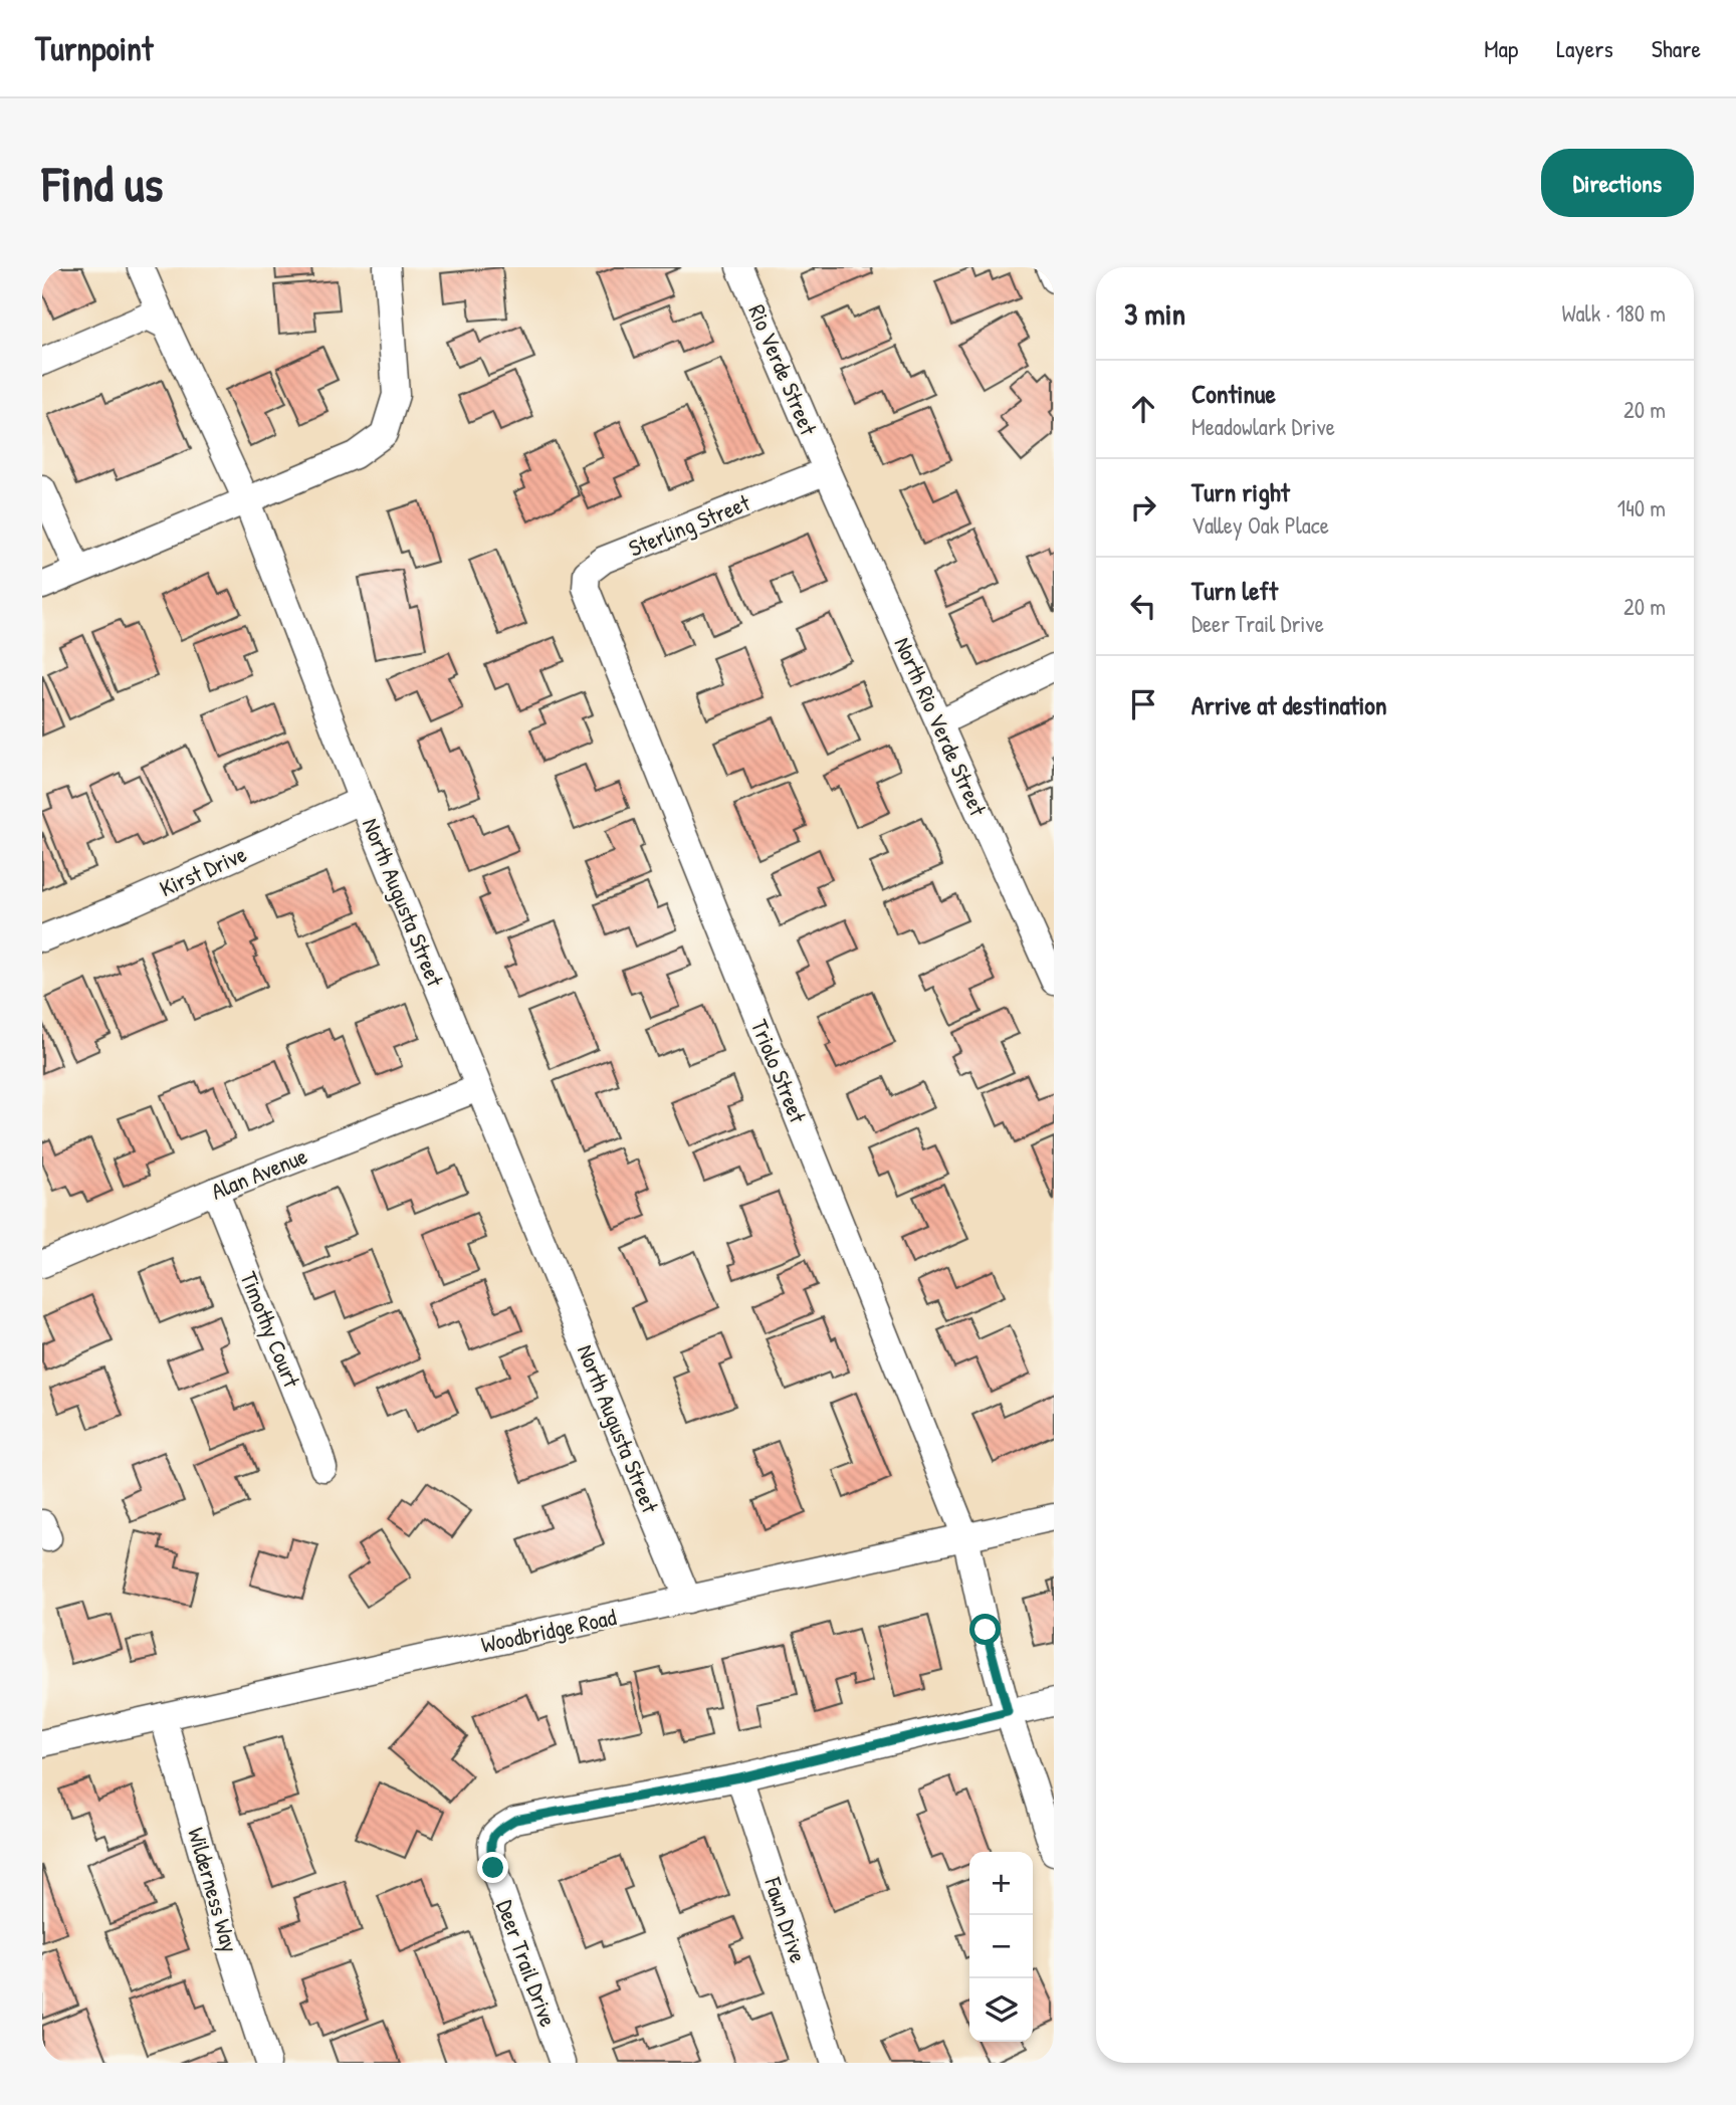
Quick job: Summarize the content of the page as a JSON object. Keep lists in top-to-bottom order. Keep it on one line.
{"streets":{"street":["Rio Verde Street","Sterling Street","North Rio Verde Street","Kirst Drive","North Augusta Street","Triolo Street","Alan Avenue","Timothy Court","Woodbridge Road","Wilderness Way","Fawn Drive","Deer Trail Drive"]},"crossings":[["Rio Verde Street","Sterling Street"],["Rio Verde Street","North Rio Verde Street"],["Sterling Street","North Rio Verde Street"],["Sterling Street","Triolo Street"],["Kirst Drive","North Augusta Street"],["North Augusta Street","Alan Avenue"],["North Augusta Street","Woodbridge Road"],["Triolo Street","Woodbridge Road"],["Alan Avenue","Timothy Court"],["Woodbridge Road","Wilderness Way"],["Fawn Drive","Deer Trail Drive"]],"page":{"header":"Turnpoint","nav":["Map","Layers","Share"],"buttons":"Directions","title":"Find us","heading":["3 min","Walk · 180 m"],"list":[["Continue","Meadowlark Drive","20 m"],["Turn right","Valley Oak Place","140 m"],["Turn left","Deer Trail Drive","20 m"],"Arrive at destination"],"map_buttons":["+","−"]}}
